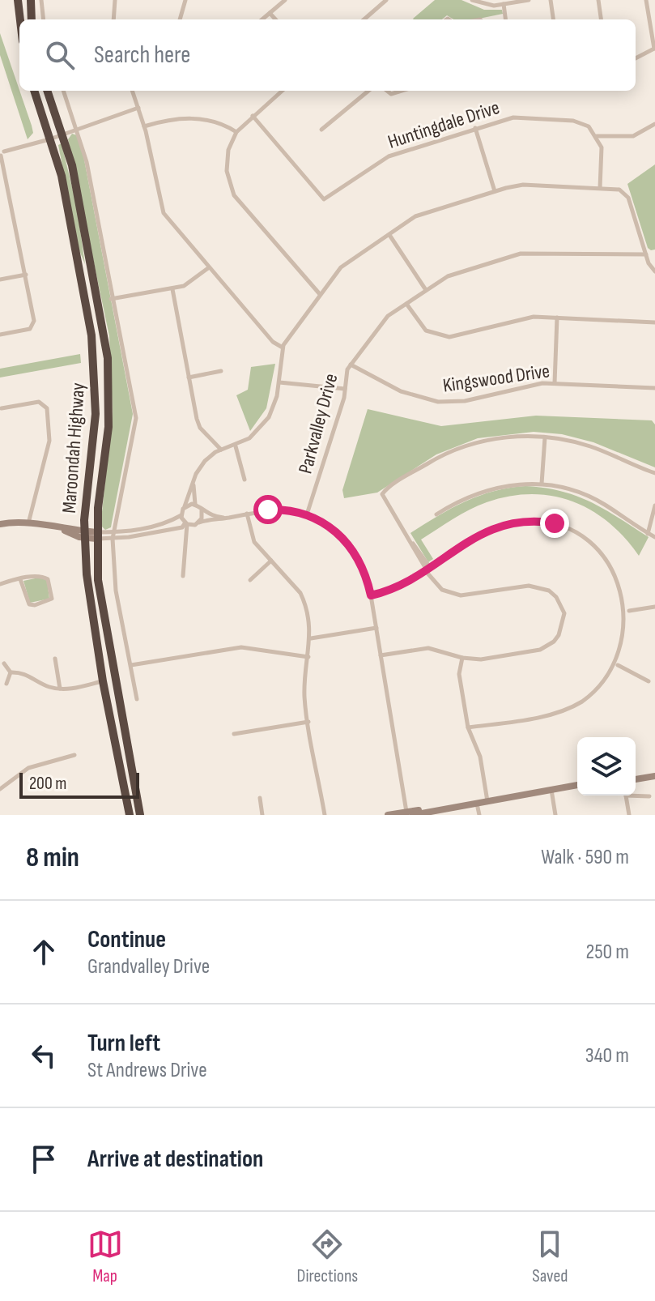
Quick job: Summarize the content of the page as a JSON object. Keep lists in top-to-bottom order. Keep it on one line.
{"streets":{"highway":["Maroondah Highway"],"street":["Huntingdale Drive","Kingswood Drive","Parkvalley Drive"]},"crossings":[["Kingswood Drive","Parkvalley Drive"]],"scale_bar":"200 m","page":{"search":"Search here","scale":"200 m","heading":["8 min","Walk · 590 m"],"list":[["Continue","Grandvalley Drive","250 m"],["Turn left","St Andrews Drive","340 m"],"Arrive at destination"],"nav":["Map","Directions","Saved"]}}
